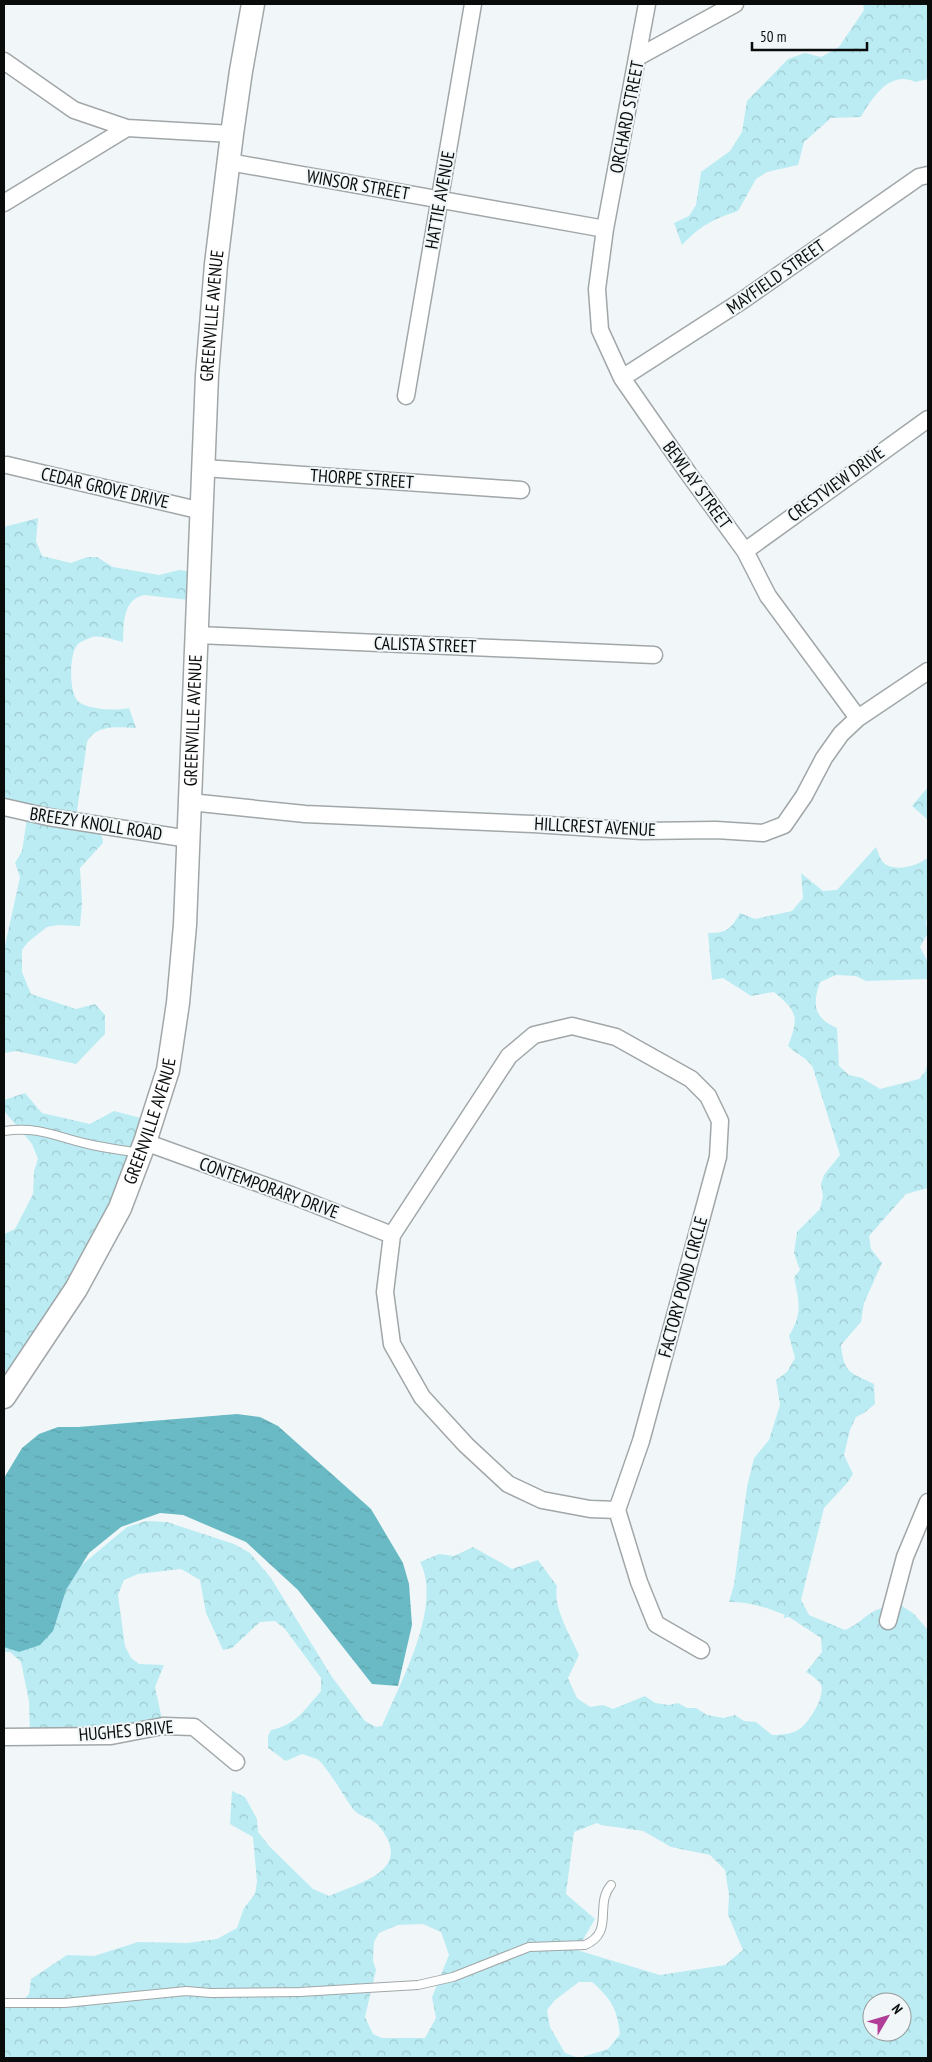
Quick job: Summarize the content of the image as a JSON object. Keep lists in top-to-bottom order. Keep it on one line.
{"streets":{"main road":["GREENVILLE AVENUE"],"street":["ORCHARD STREET","WINSOR STREET","HATTIE AVENUE","MAYFIELD STREET","THORPE STREET","CRESTVIEW DRIVE","BEWLAY STREET","CEDAR GROVE DRIVE","CALISTA STREET","BREEZY KNOLL ROAD","HILLCREST AVENUE","CONTEMPORARY DRIVE","FACTORY POND CIRCLE","HUGHES DRIVE"]},"crossings":[["ORCHARD STREET","WINSOR STREET"],["ORCHARD STREET","BEWLAY STREET"],["WINSOR STREET","HATTIE AVENUE"],["WINSOR STREET","GREENVILLE AVENUE"],["WINSOR STREET","BEWLAY STREET"],["MAYFIELD STREET","BEWLAY STREET"],["GREENVILLE AVENUE","THORPE STREET"],["GREENVILLE AVENUE","CEDAR GROVE DRIVE"],["GREENVILLE AVENUE","CALISTA STREET"],["GREENVILLE AVENUE","BREEZY KNOLL ROAD"],["GREENVILLE AVENUE","HILLCREST AVENUE"],["GREENVILLE AVENUE","CONTEMPORARY DRIVE"],["CRESTVIEW DRIVE","BEWLAY STREET"],["BEWLAY STREET","HILLCREST AVENUE"],["CONTEMPORARY DRIVE","FACTORY POND CIRCLE"]],"scale_bar":"50 m","north":"top right"}
